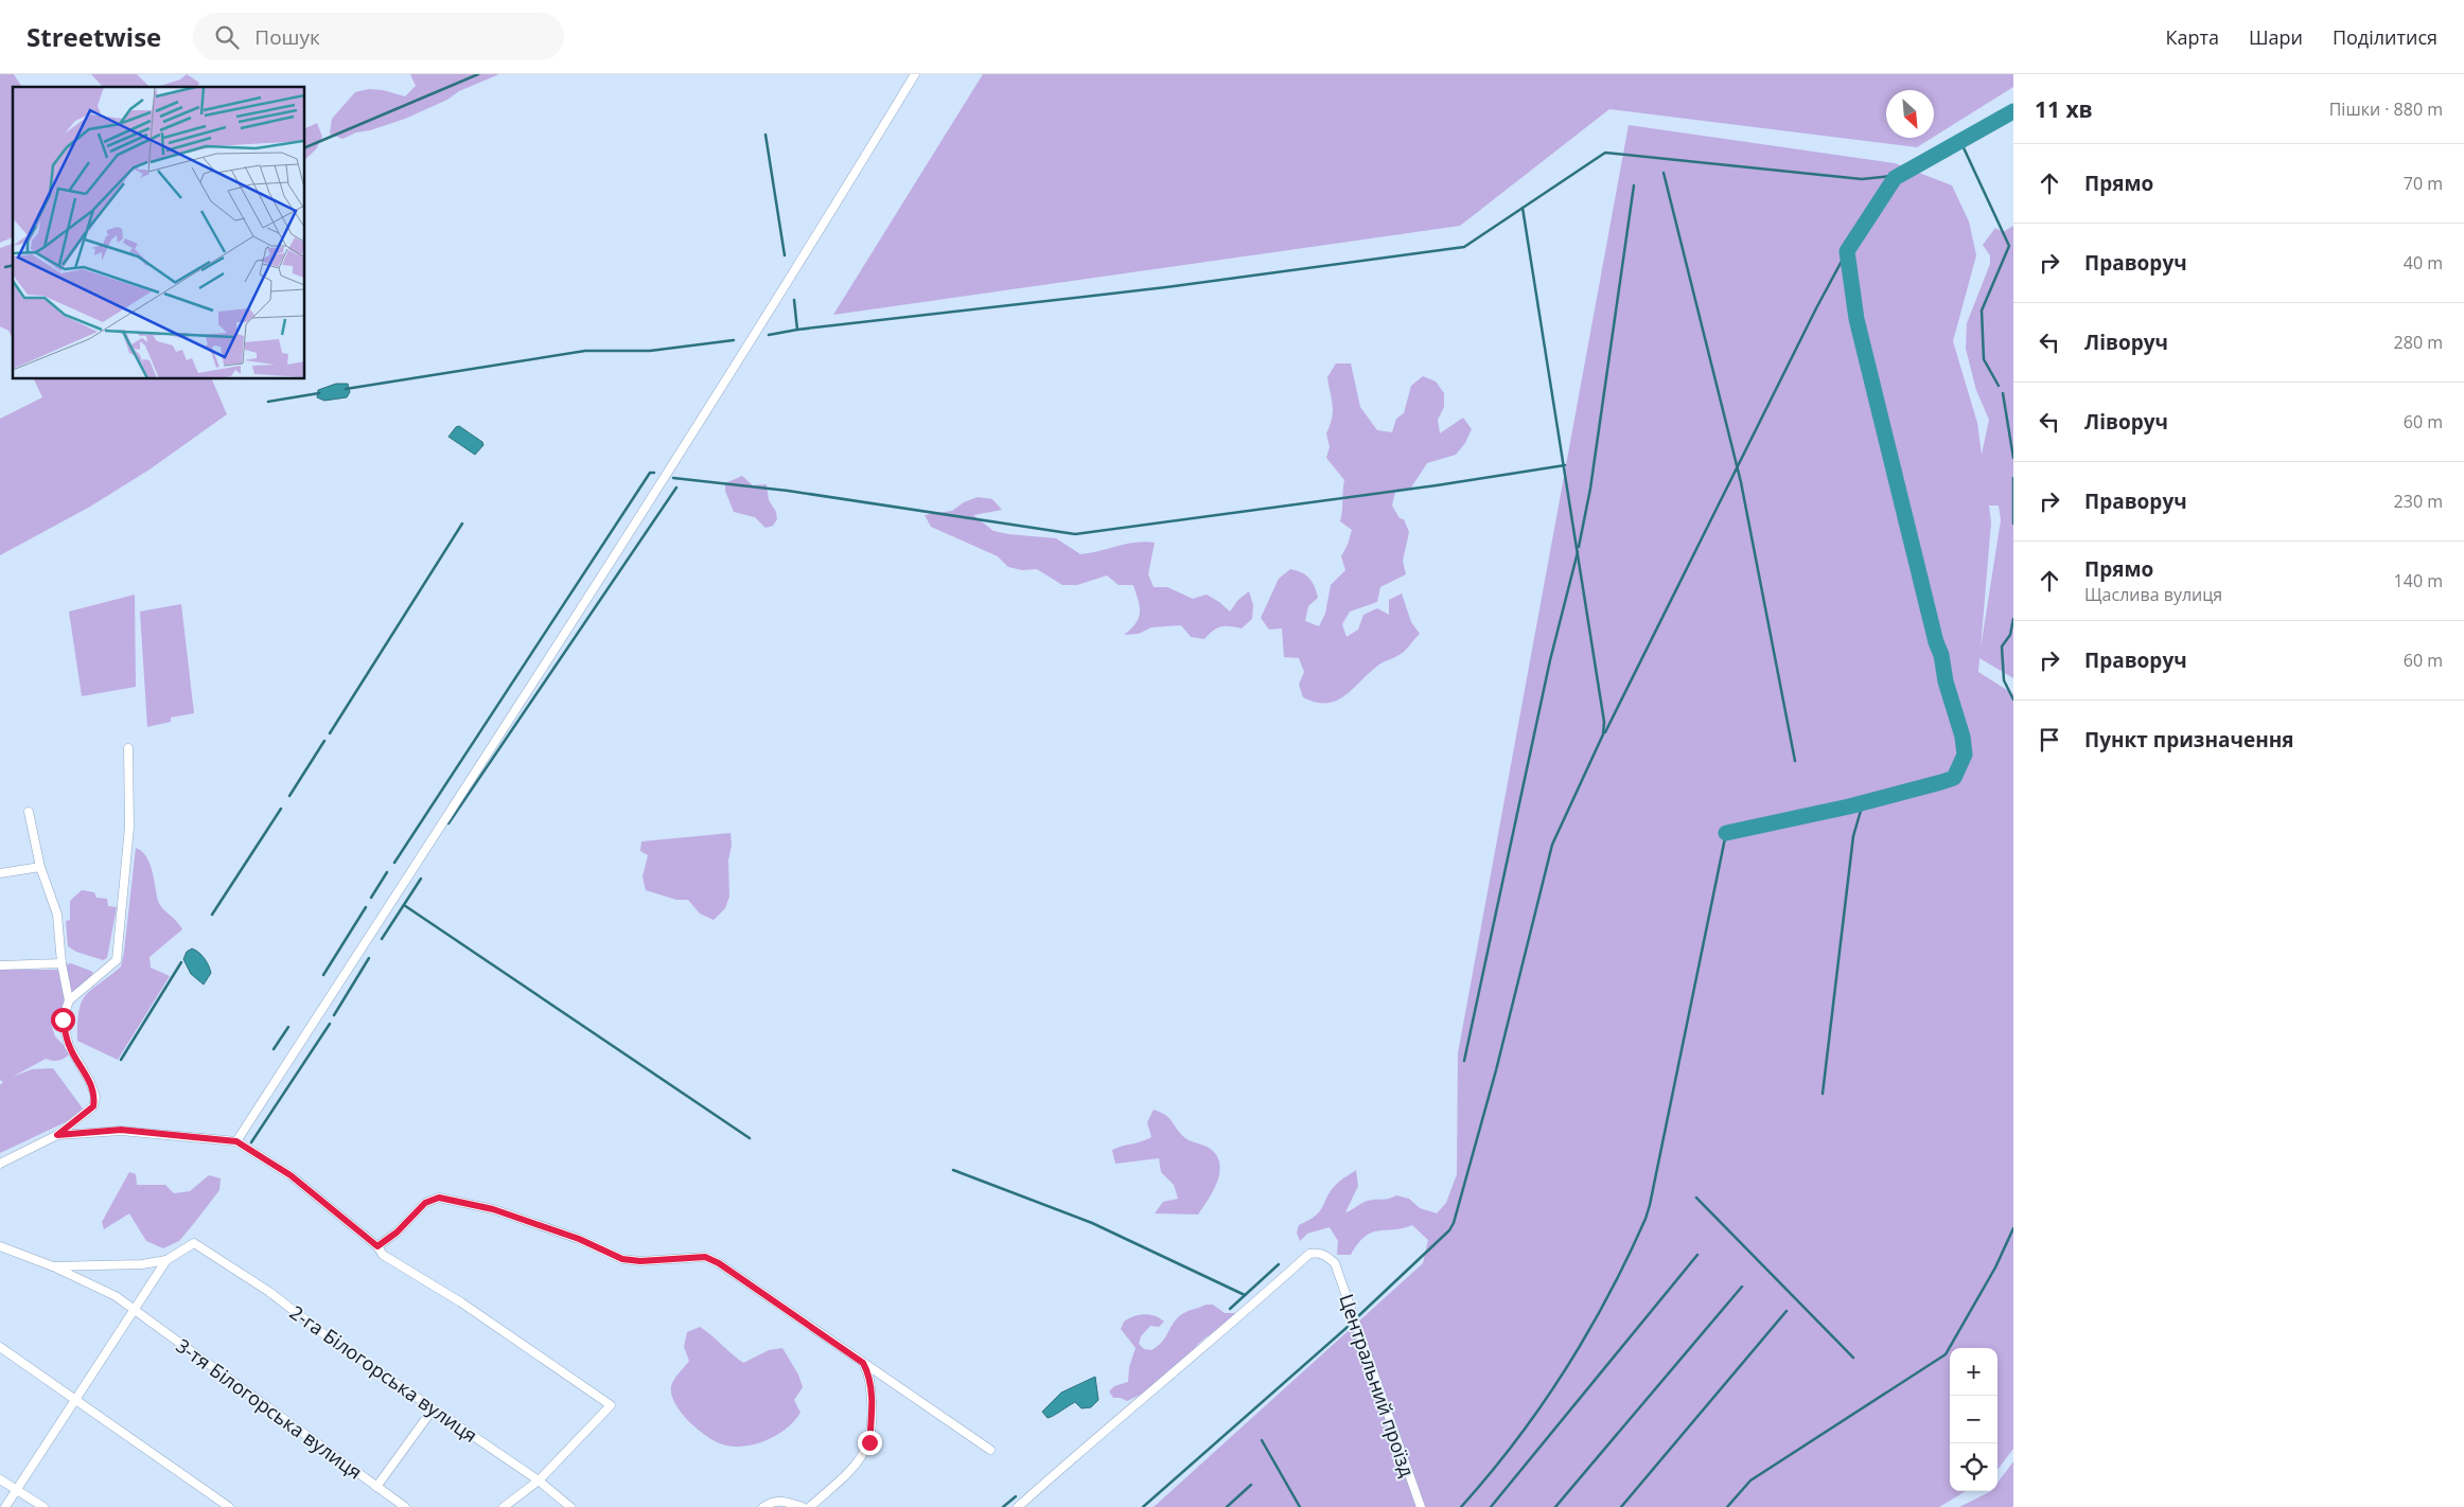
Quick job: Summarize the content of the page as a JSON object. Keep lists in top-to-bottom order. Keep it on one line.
{"streets":{"street":["2-га Білогорська вулиця","Центральний проїзд","3-тя Білогорська вулиця"]},"north":"bottom right","page":{"header":"Streetwise","search":"Пошук","nav":["Карта","Шари","Поділитися"],"heading":["11 хв","Пішки · 880 m"],"list":[["Прямо","70 m"],["Праворуч","40 m"],["Ліворуч","280 m"],["Ліворуч","60 m"],["Праворуч","230 m"],["Прямо","Щаслива вулиця","140 m"],["Праворуч","60 m"],"Пункт призначення"],"map_buttons":["+","−"]}}
